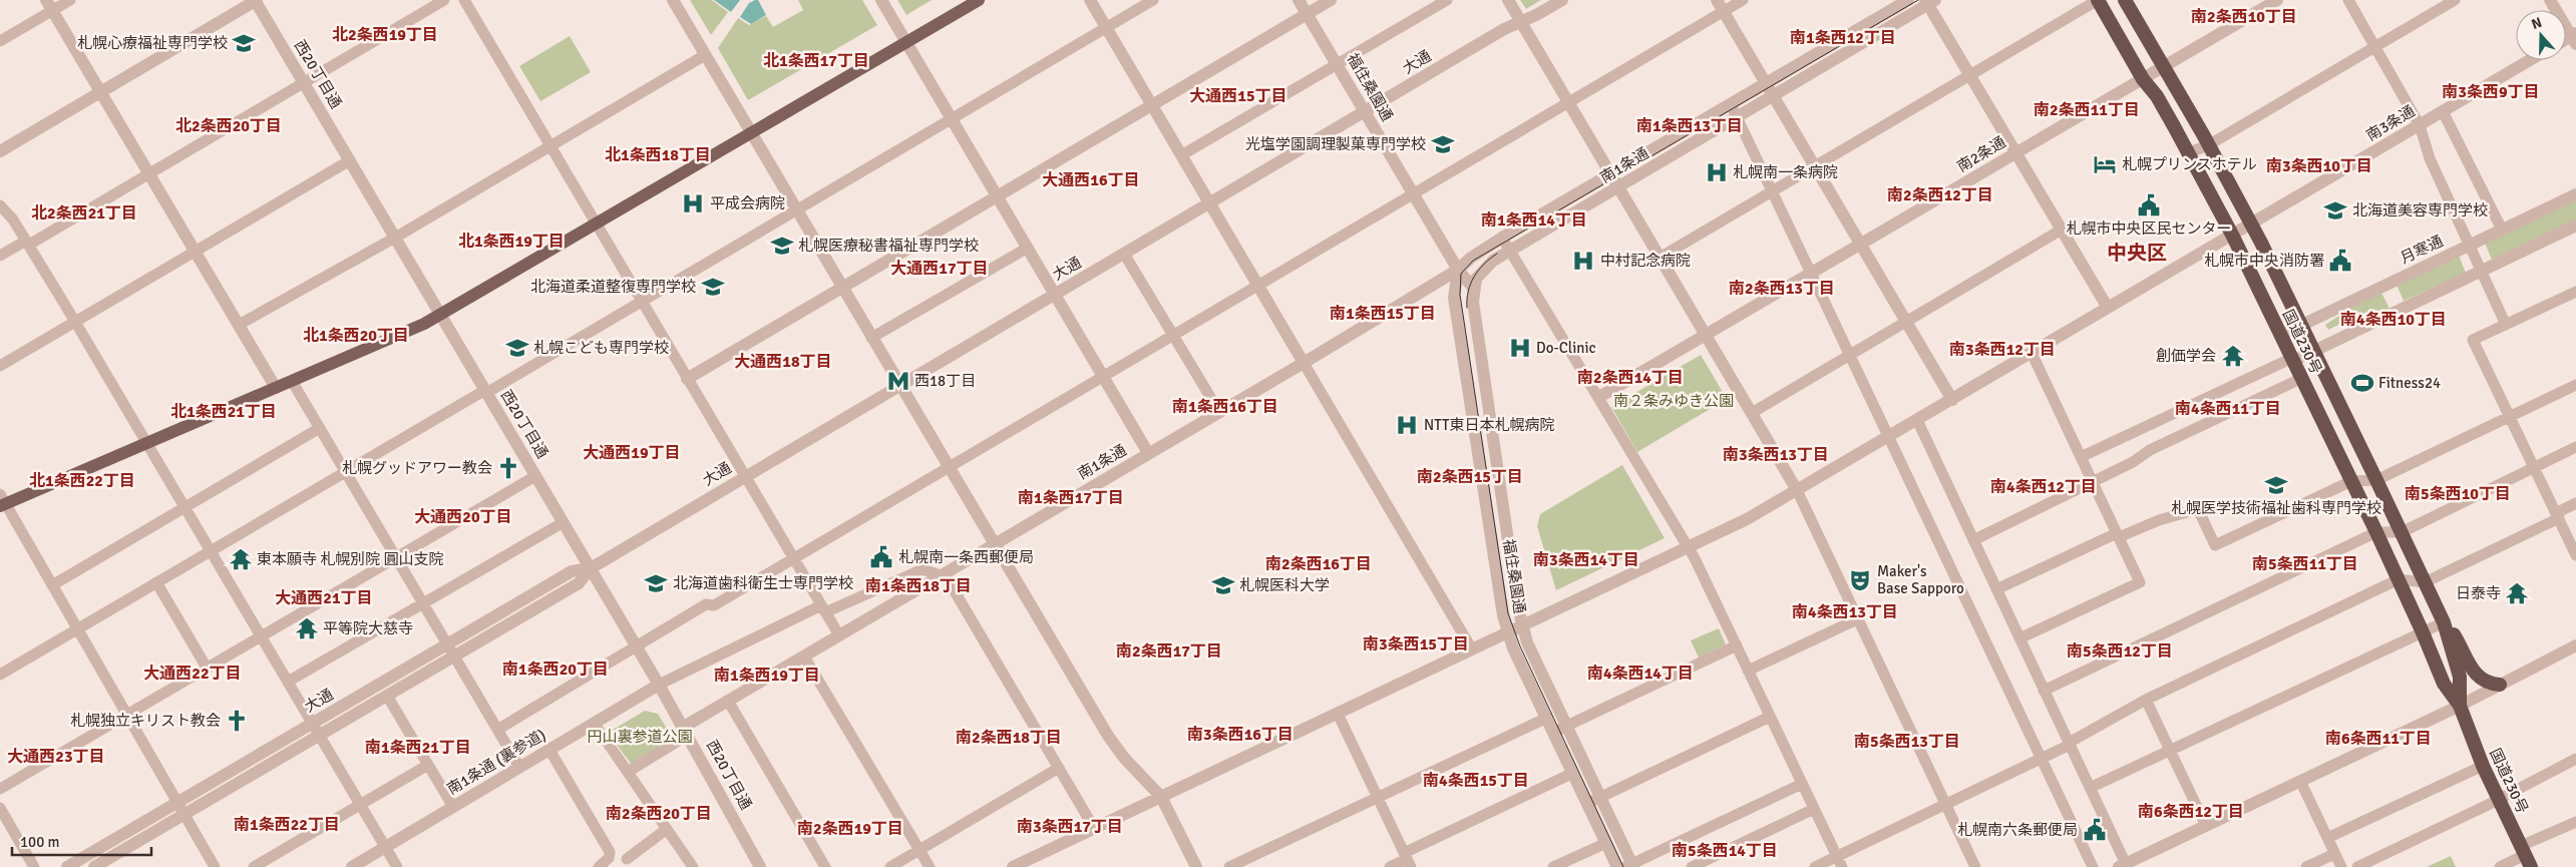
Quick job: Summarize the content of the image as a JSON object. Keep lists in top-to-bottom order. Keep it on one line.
{"streets":{"highway":["国道230号"],"street":["大通","西20丁目通","福住桑園通","南3条通","南2条通","南1条通","月寒通","南1条通 (裏参道)"]},"crossings":[["大通","西20丁目通"],["大通","福住桑園通"],["西20丁目通","南1条通"],["西20丁目通","南1条通 (裏参道)"],["福住桑園通","南3条通"],["福住桑園通","南1条通"],["南3条通","国道230号"],["南2条通","国道230号"],["月寒通","国道230号"]],"districts":["南2条西10丁目","北2条西19丁目","南1条西12丁目","北1条西17丁目","南3条西9丁目","大通西15丁目","南2条西11丁目","北2条西20丁目","南1条西13丁目","北1条西18丁目","南3条西10丁目","大通西16丁目","南2条西12丁目","北2条西21丁目","南1条西14丁目","北1条西19丁目","中央区","大通西17丁目","南2条西13丁目","南1条西15丁目","南4条西10丁目","北1条西20丁目","南3条西12丁目","大通西18丁目","南2条西14丁目","南1条西16丁目","南4条西11丁目","北1条西21丁目","大通西19丁目","南3条西13丁目","南2条西15丁目","北1条西22丁目","南4条西12丁目","南5条西10丁目","南1条西17丁目","大通西20丁目","南3条西14丁目","南2条西16丁目","南5条西11丁目","南1条西18丁目","大通西21丁目","南4条西13丁目","南3条西15丁目","南2条西17丁目","南5条西12丁目","南1条西20丁目","大通西22丁目","南4条西14丁目","南1条西19丁目","南3条西16丁目","南2条西18丁目","南6条西11丁目","南5条西13丁目","南1条西21丁目","大通西23丁目","南4条西15丁目","南6条西12丁目","南2条西20丁目","南1条西22丁目","南3条西17丁目","南2条西19丁目","南5条西14丁目"],"parks":["南２条みゆき公園","円山裏参道公園"],"places":{"school or university":["札幌心療福祉専門学校","光塩学園調理製菓専門学校","北海道美容専門学校","札幌医療秘書福祉専門学校","北海道柔道整復専門学校","札幌こども専門学校","札幌医学技術福祉歯科専門学校","北海道歯科衛生士専門学校","札幌医科大学"],"hotel":["札幌プリンスホテル"],"hospital":["札幌南一条病院","平成会病院","中村記念病院","Do-Clinic","NTT東日本札幌病院"],"public building":["札幌市中央区民センター","札幌市中央消防署","札幌南一条西郵便局","札幌南六条郵便局"],"temple":["創価学会","東本願寺 札幌別院 圓山支院","日泰寺","平等院大慈寺"],"metro station":["西18丁目"],"sports":["Fitness24"],"church":["札幌グッドアワー教会","札幌独立キリスト教会"],"theatre":["Maker's Base Sapporo"]},"scale_bar":"100 m","north":"top"}
